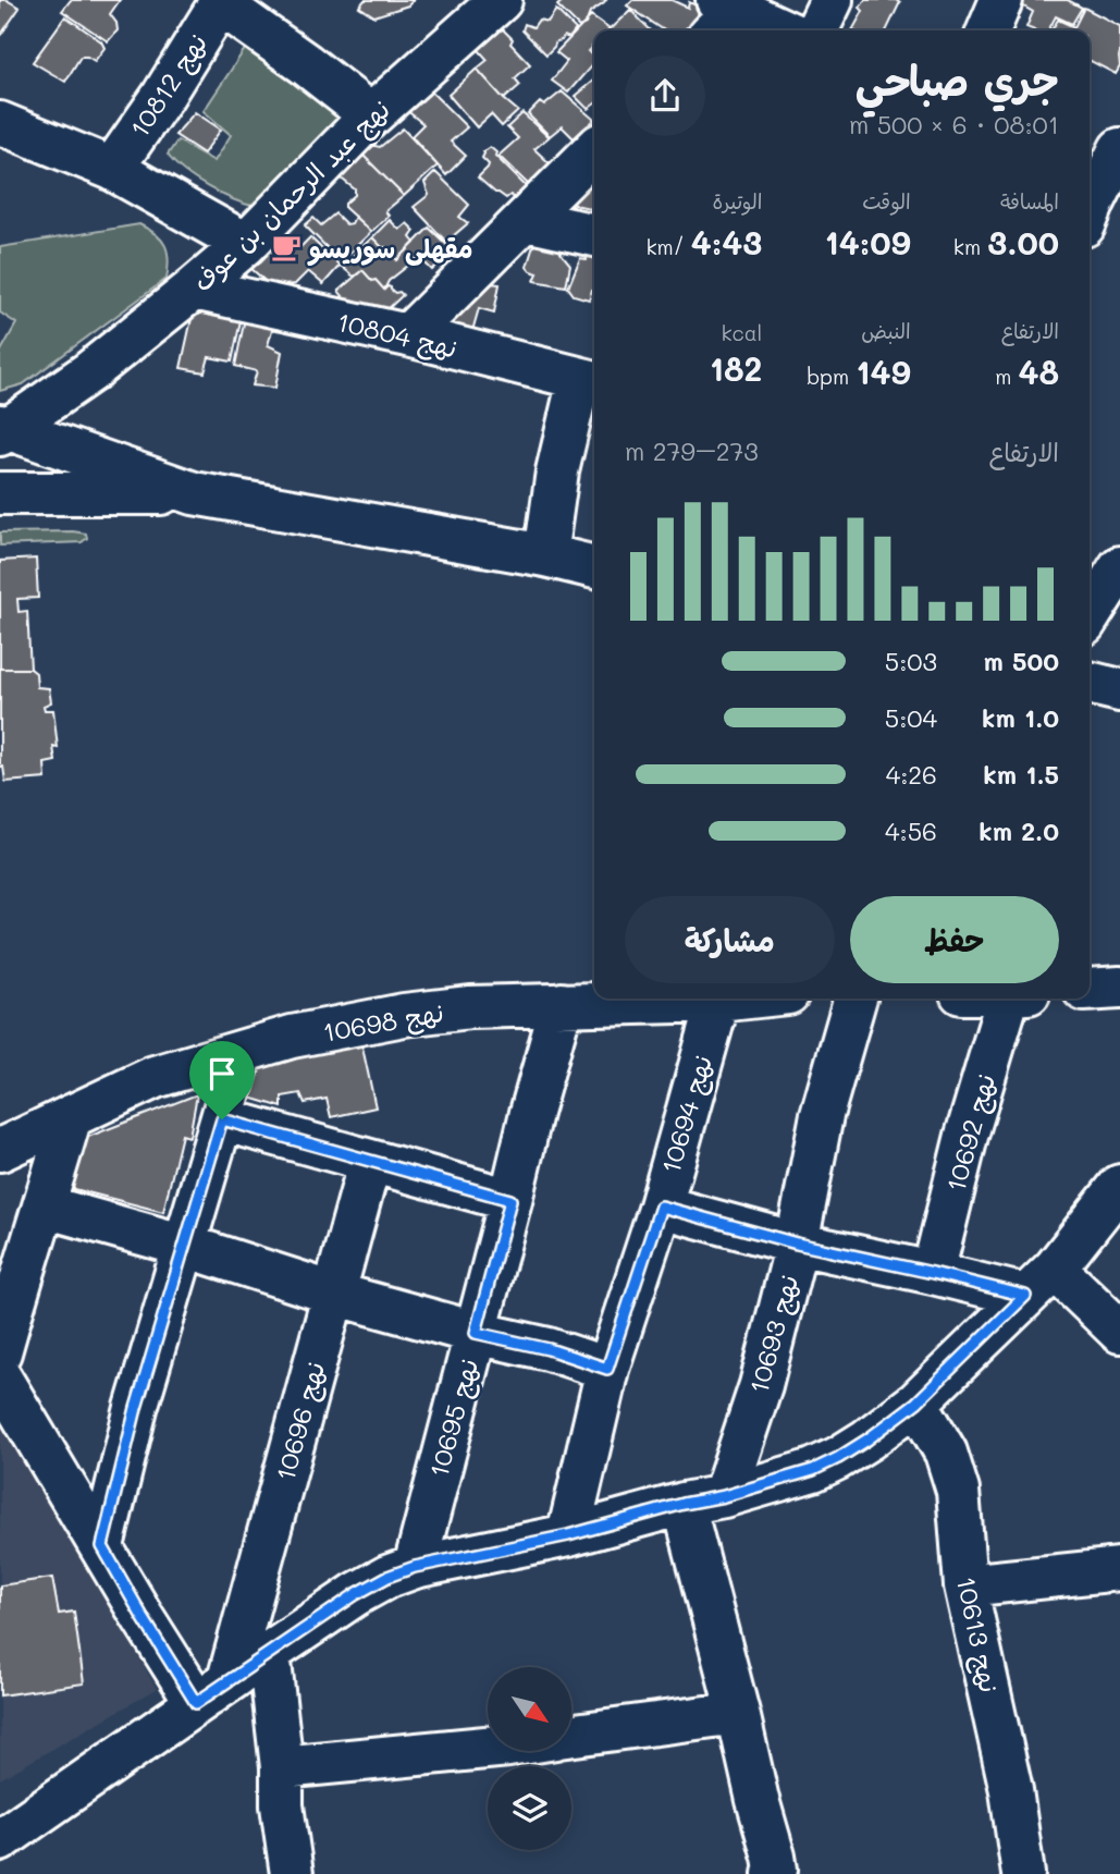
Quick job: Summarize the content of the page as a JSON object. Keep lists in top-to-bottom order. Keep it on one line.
{"streets":{"street":["نهج 10812","نهج عبد الرحمان بن عوف","نهج 10804","نهج 10698","نهج 10694","نهج 10692","نهج 10693","نهج 10695","نهج 10696","نهج 10613"]},"crossings":[["نهج عبد الرحمان بن عوف","نهج 10804"],["نهج 10698","نهج 10694"],["نهج 10698","نهج 10695"]],"places":{"cafe":["مقهلى سوريسو"]},"north":"bottom right","page":{"heading":["جري صباحي","08:01 · 6 × 500 m"],"stats":[["المسافة","3.00 km"],["الوقت","14:09"],["الوتيرة","4:43 /km"],["الارتفاع","48 m"],["النبض","149 bpm"],["kcal","182"]],"chart":["الارتفاع","273–279 m"],"list":[{"name":"500 m","note":"5:03"},{"name":"1.0 km","note":"5:04"},{"name":"1.5 km","note":"4:26"},{"name":"2.0 km","note":"4:56"}],"buttons":["حفظ","مشاركة"]}}
